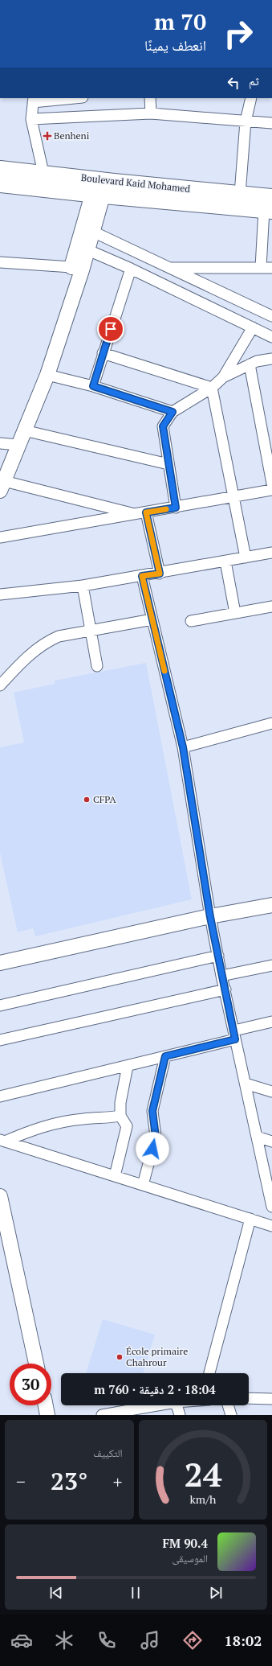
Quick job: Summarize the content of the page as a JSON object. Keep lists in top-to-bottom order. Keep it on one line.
{"streets":{"main road":["Boulevard Kaid Mohamed"]},"places":{"health":["Benheni"],"other":["CFPA","École primaire Chahrour"]},"page":{"turn":["70 m","انعطف يمينًا"],"then":"ثم","limit":"30","trip":"18:04 · 2 دقيقة · 760 m","tile":"التكييف","heat":["−","23°","+"],"song":["90.4 FM","الموسيقى"],"tabs":"18:02","gauge":["24","km/h"]}}
